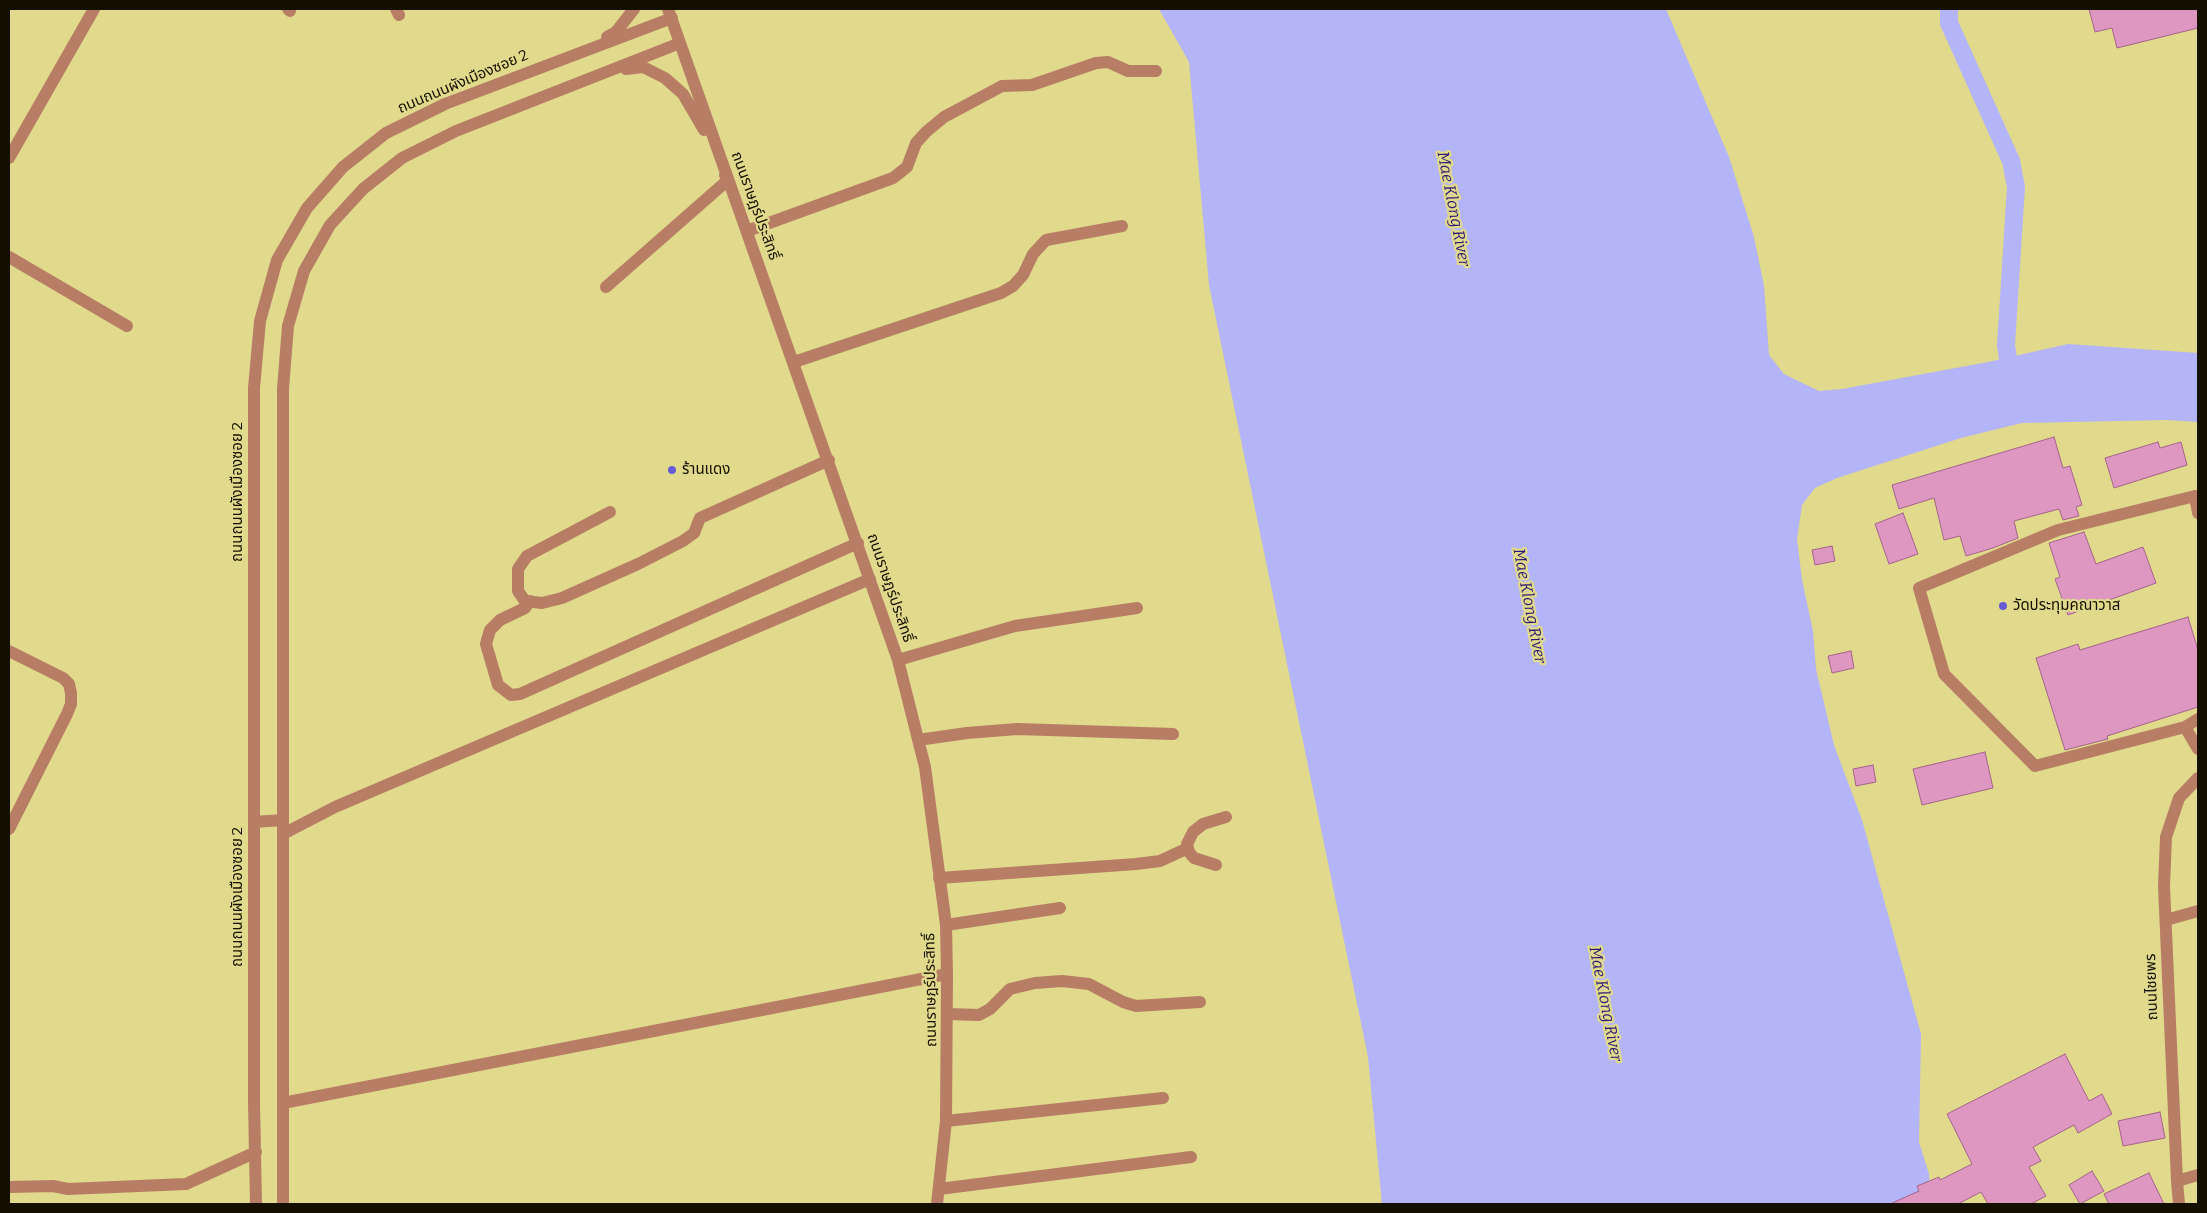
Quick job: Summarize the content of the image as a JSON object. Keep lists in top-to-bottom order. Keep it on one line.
{"streets":{"street":["ถนนถนนผังเมืองซอย 2","ถนนราษฎร์ประสิทธิ์","ถนนไชยพร"]},"crossings":[["ถนนถนนผังเมืองซอย 2","ถนนราษฎร์ประสิทธิ์"]],"water":["Mae Klong River"],"places":["ร้านแดง","วัดประทุมคณาวาส"]}
